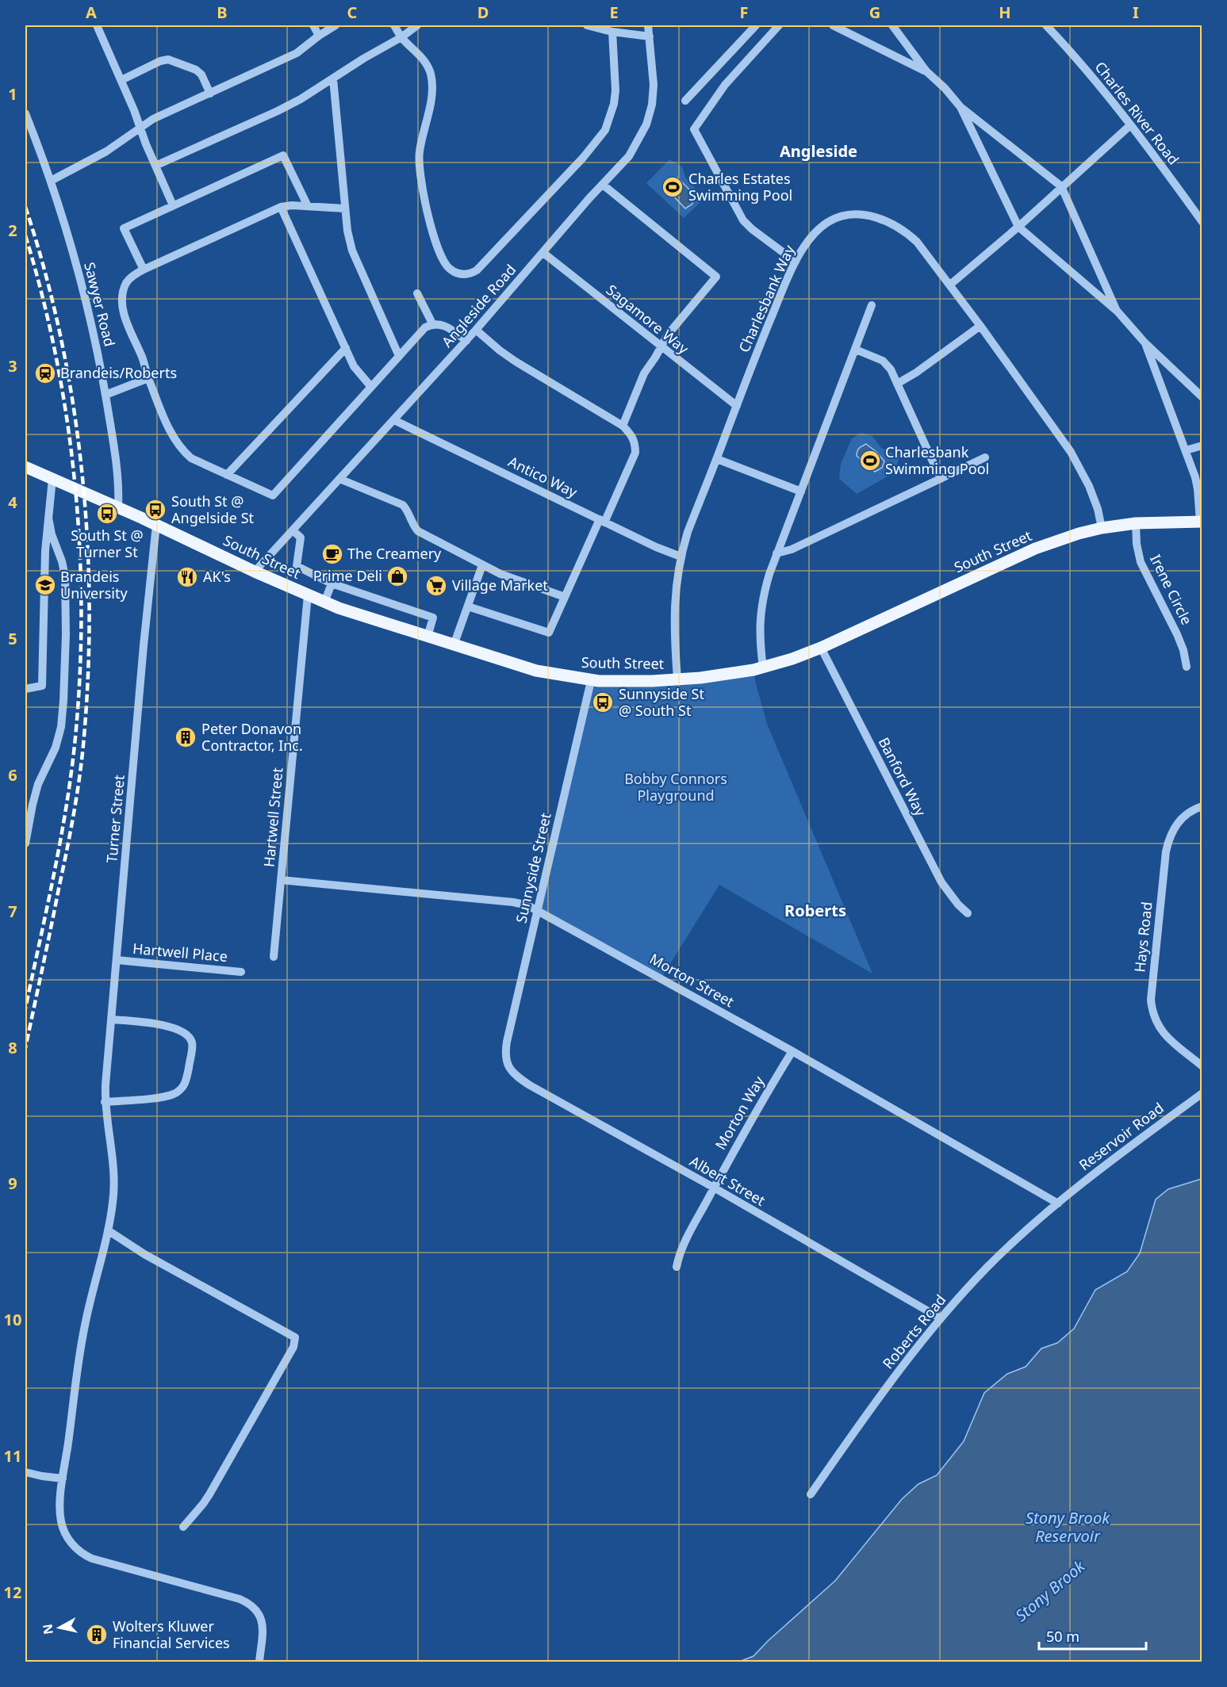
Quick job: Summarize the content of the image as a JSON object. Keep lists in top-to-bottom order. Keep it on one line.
{"streets":{"main road":["South Street"],"street":["Charles River Road","Charlesbank Way","Sawyer Road","Angleside Road","Sagamore Way","Antico Way","Irene Circle","Banford Way","Hartwell Street","Turner Street","Sunnyside Street","Hays Road","Hartwell Place","Morton Street","Morton Way","Reservoir Road","Albert Street","Roberts Road"]},"crossings":[["Charlesbank Way","Sagamore Way"],["Charlesbank Way","Antico Way"],["Charlesbank Way","South Street"],["Sawyer Road","South Street"],["Angleside Road","Sagamore Way"],["Angleside Road","Antico Way"],["Angleside Road","South Street"],["South Street","Irene Circle"],["South Street","Banford Way"],["South Street","Hartwell Street"],["South Street","Turner Street"],["South Street","Sunnyside Street"],["Hartwell Street","Morton Street"],["Turner Street","Hartwell Place"],["Sunnyside Street","Morton Street"],["Sunnyside Street","Albert Street"],["Morton Street","Morton Way"],["Morton Street","Reservoir Road"],["Morton Street","Roberts Road"],["Morton Way","Albert Street"],["Reservoir Road","Roberts Road"],["Albert Street","Roberts Road"]],"districts":["Angleside","Roberts"],"water":["Stony Brook Reservoir","Stony Brook"],"parks":["Bobby Connors Playground"],"places":{"sports":["Charles Estates Swimming Pool","Charlesbank Swimming Pool"],"station":["Brandeis/Roberts"],"bus stop":["South St @ Angelside St","South St @ Turner St","Sunnyside St @ South St"],"cafe":["The Creamery"],"shop":["Prime Deli"],"restaurant":["AK's"],"school or university":["Brandeis University"],"supermarket":["Village Market"],"building":["Peter Donavon Contractor, Inc.","Wolters Kluwer Financial Services"]},"scale_bar":"50 m","north":"left","grid":{"columns":["A","B","C","D","E","F","G","H","I"],"rows":["1","2","3","4","5","6","7","8","9","10","11","12"]}}
